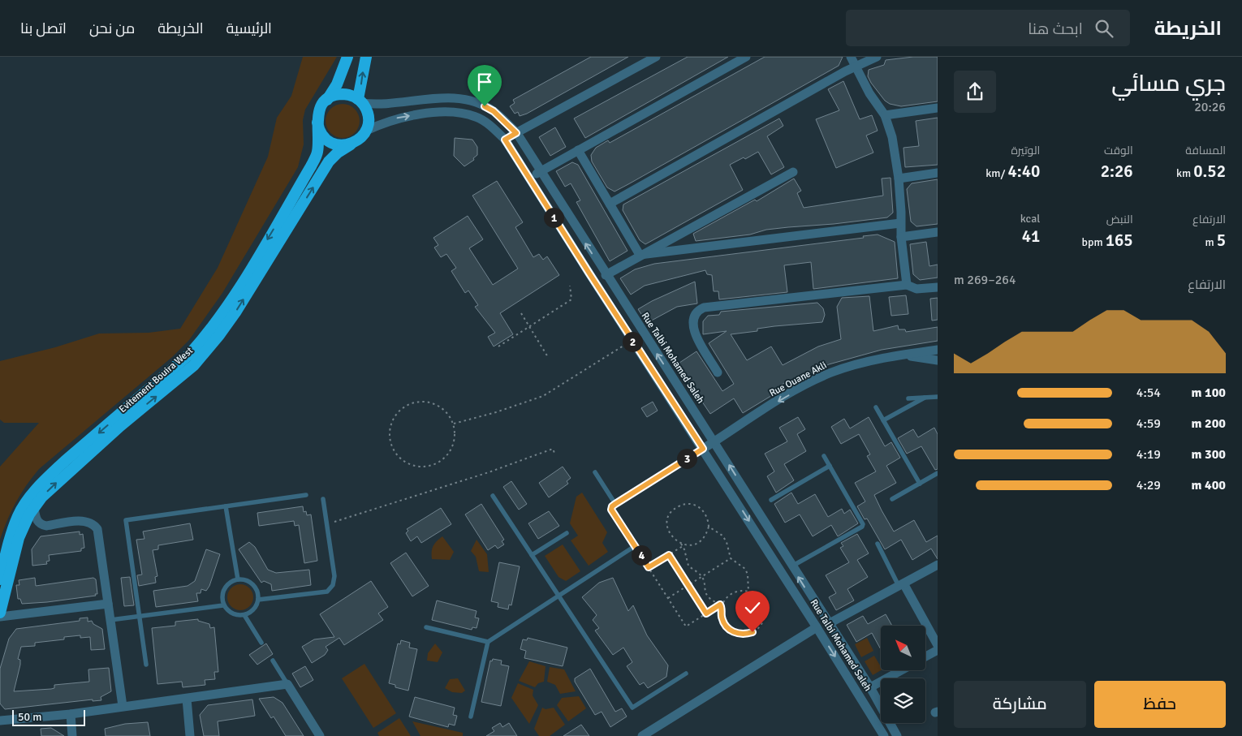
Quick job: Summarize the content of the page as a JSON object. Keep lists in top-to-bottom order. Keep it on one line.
{"streets":{"highway":["Evitement Bouira West"],"street":["Rue Talbi Mohamed Saleh","Rue Ouane Akli"]},"crossings":[["Rue Talbi Mohamed Saleh","Rue Ouane Akli"],["Rue Talbi Mohamed Saleh","Evitement Bouira West"]],"one_way":["Rue Ouane Akli"],"scale_bar":"50 m","north":"top left","page":{"header":"الخريطة","search":"ابحث هنا","nav":["الرئيسية","الخريطة","من نحن","اتصل بنا"],"heading":["جري مسائي","20:26"],"stats":[["المسافة","0.52 km"],["الوقت","2:26"],["الوتيرة","4:40 /km"],["الارتفاع","5 m"],["النبض","165 bpm"],["kcal","41"]],"pins":["1","2","3","4"],"chart":["الارتفاع","264–269 m"],"list":[{"name":"100 m","note":"4:54"},{"name":"200 m","note":"4:59"},{"name":"300 m","note":"4:19"},{"name":"400 m","note":"4:29"}],"buttons":["حفظ","مشاركة"],"scale":"50 m"}}
